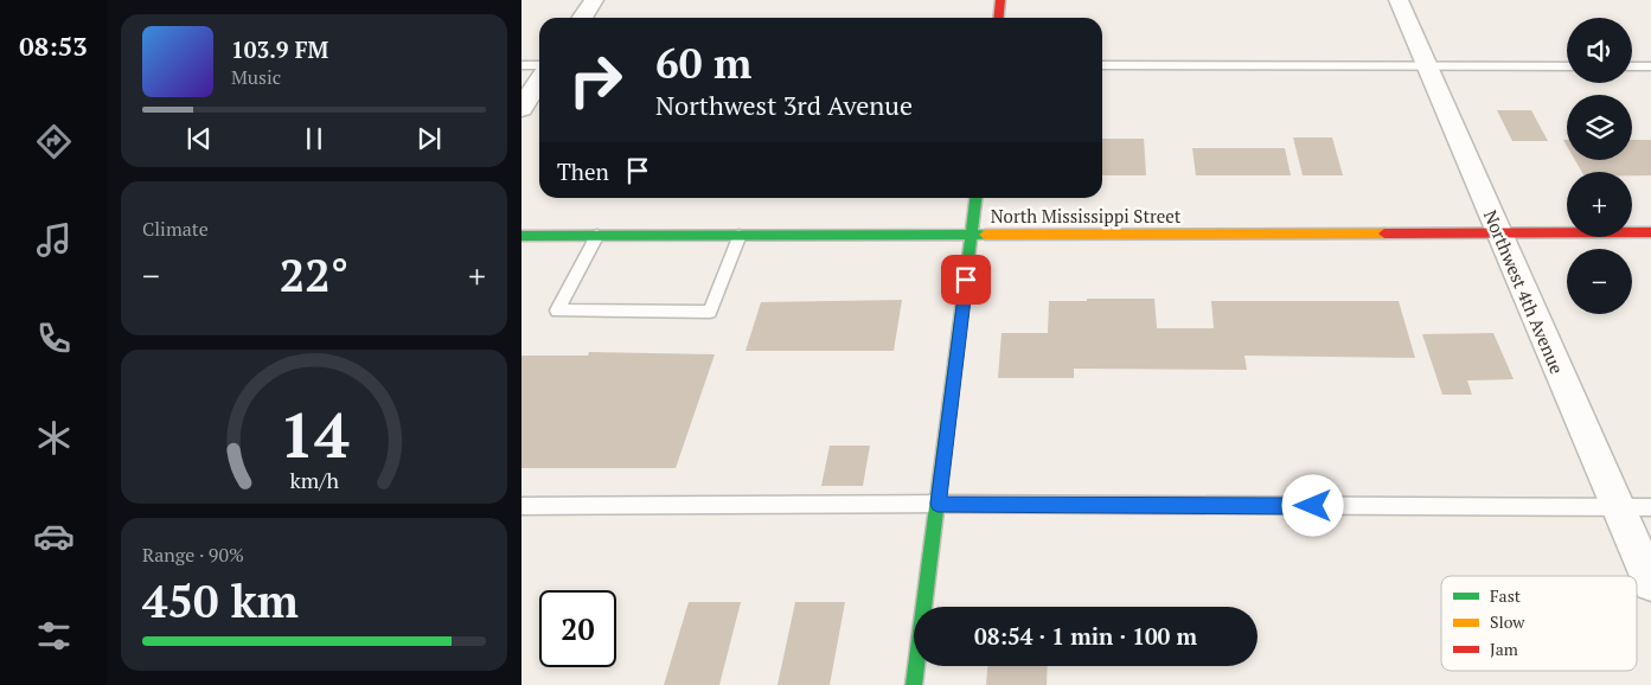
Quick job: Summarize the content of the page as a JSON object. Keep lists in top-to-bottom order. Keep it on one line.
{"streets":{"street":["North Mississippi Street","Northwest 4th Avenue"]},"crossings":[["North Mississippi Street","Northwest 4th Avenue"]],"legend":["Fast","Slow","Jam"],"page":{"tabs":"08:53","map_buttons":["+","−"],"turn":["60 m","Northwest 3rd Avenue"],"song":["103.9 FM","Music"],"then":"Then","tile":["Climate",["Range · 90%","450 km"]],"heat":["−","22°","+"],"limit":"20","trip":"08:54 · 1 min · 100 m","gauge":["14","km/h"]}}
